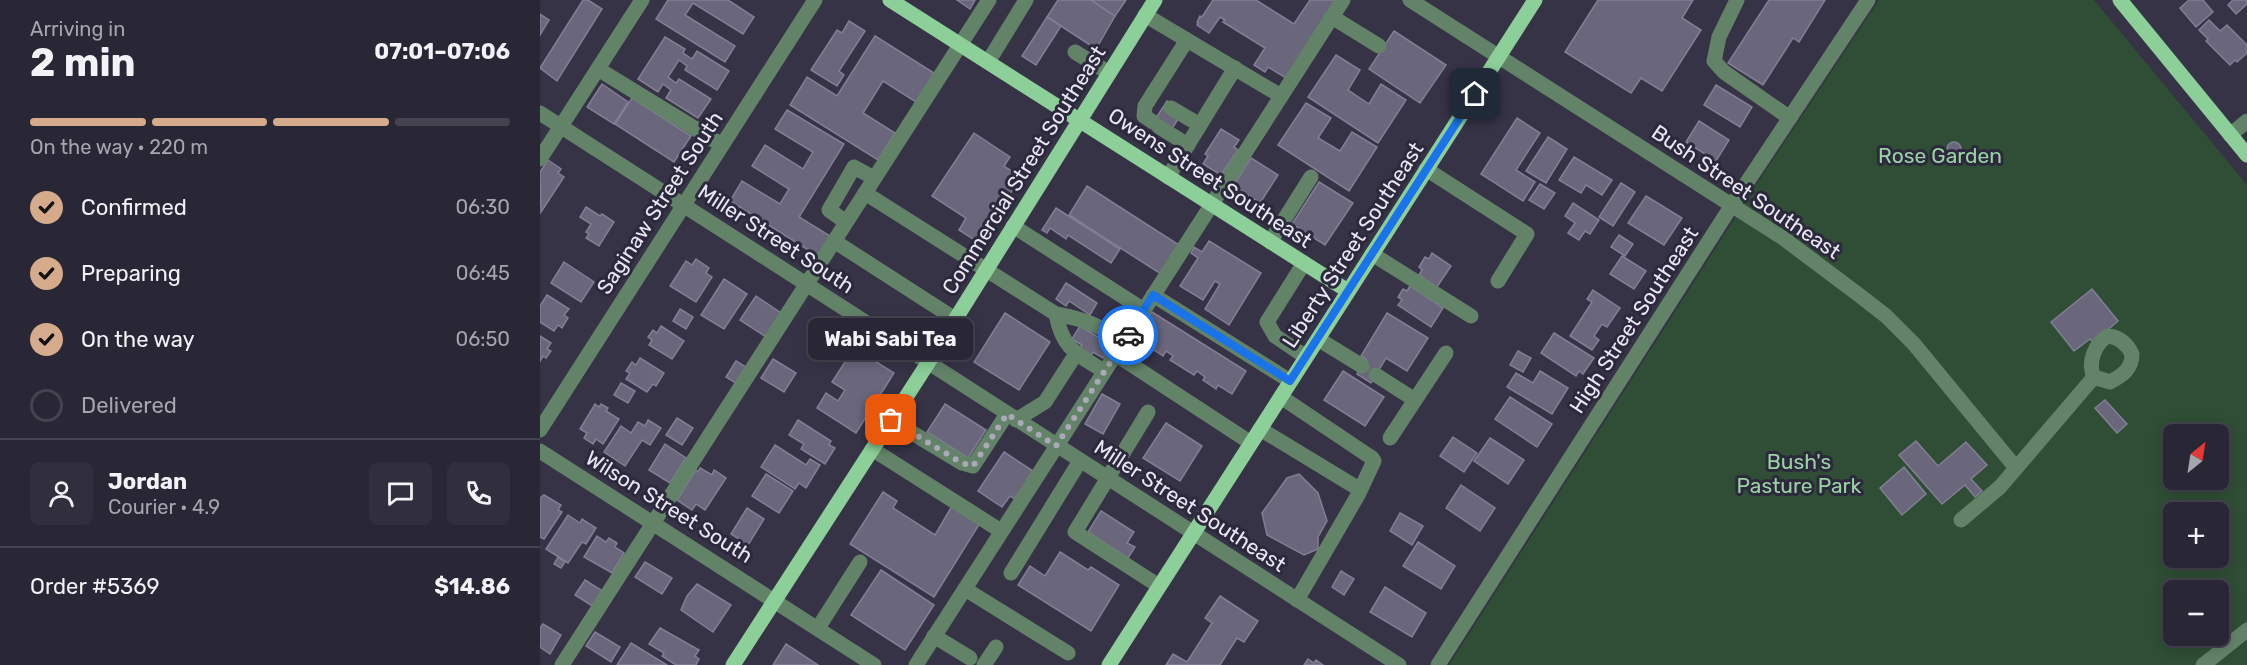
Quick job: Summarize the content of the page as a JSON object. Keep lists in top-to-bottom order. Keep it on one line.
{"streets":{"main road":["Commercial Street Southeast","Owens Street Southeast","Liberty Street Southeast"],"street":["Bush Street Southeast","Saginaw Street South","Miller Street South","High Street Southeast","Miller Street Southeast","Wilson Street South"]},"crossings":[["Commercial Street Southeast","Owens Street Southeast"],["Commercial Street Southeast","Miller Street South"],["Commercial Street Southeast","Miller Street Southeast"],["Commercial Street Southeast","Wilson Street South"],["Owens Street Southeast","Liberty Street Southeast"],["Bush Street Southeast","Liberty Street Southeast"],["Bush Street Southeast","High Street Southeast"],["Saginaw Street South","Miller Street South"],["Miller Street South","Miller Street Southeast"],["Liberty Street Southeast","Miller Street Southeast"]],"parks":["Rose Garden","Bush's Pasture Park"],"places":["Wabi Sabi Tea"],"north":"top right","page":{"heading":["2 min","Arriving in","07:01–07:06"],"panel":["Jordan","Courier · 4.9","Order #5369","$14.86"],"bar":"On the way · 220 m","list":[["Confirmed","06:30"],["Preparing","06:45"],["On the way","06:50"],"Delivered"],"bubble":"Wabi Sabi Tea","map_buttons":["+","−"]}}
